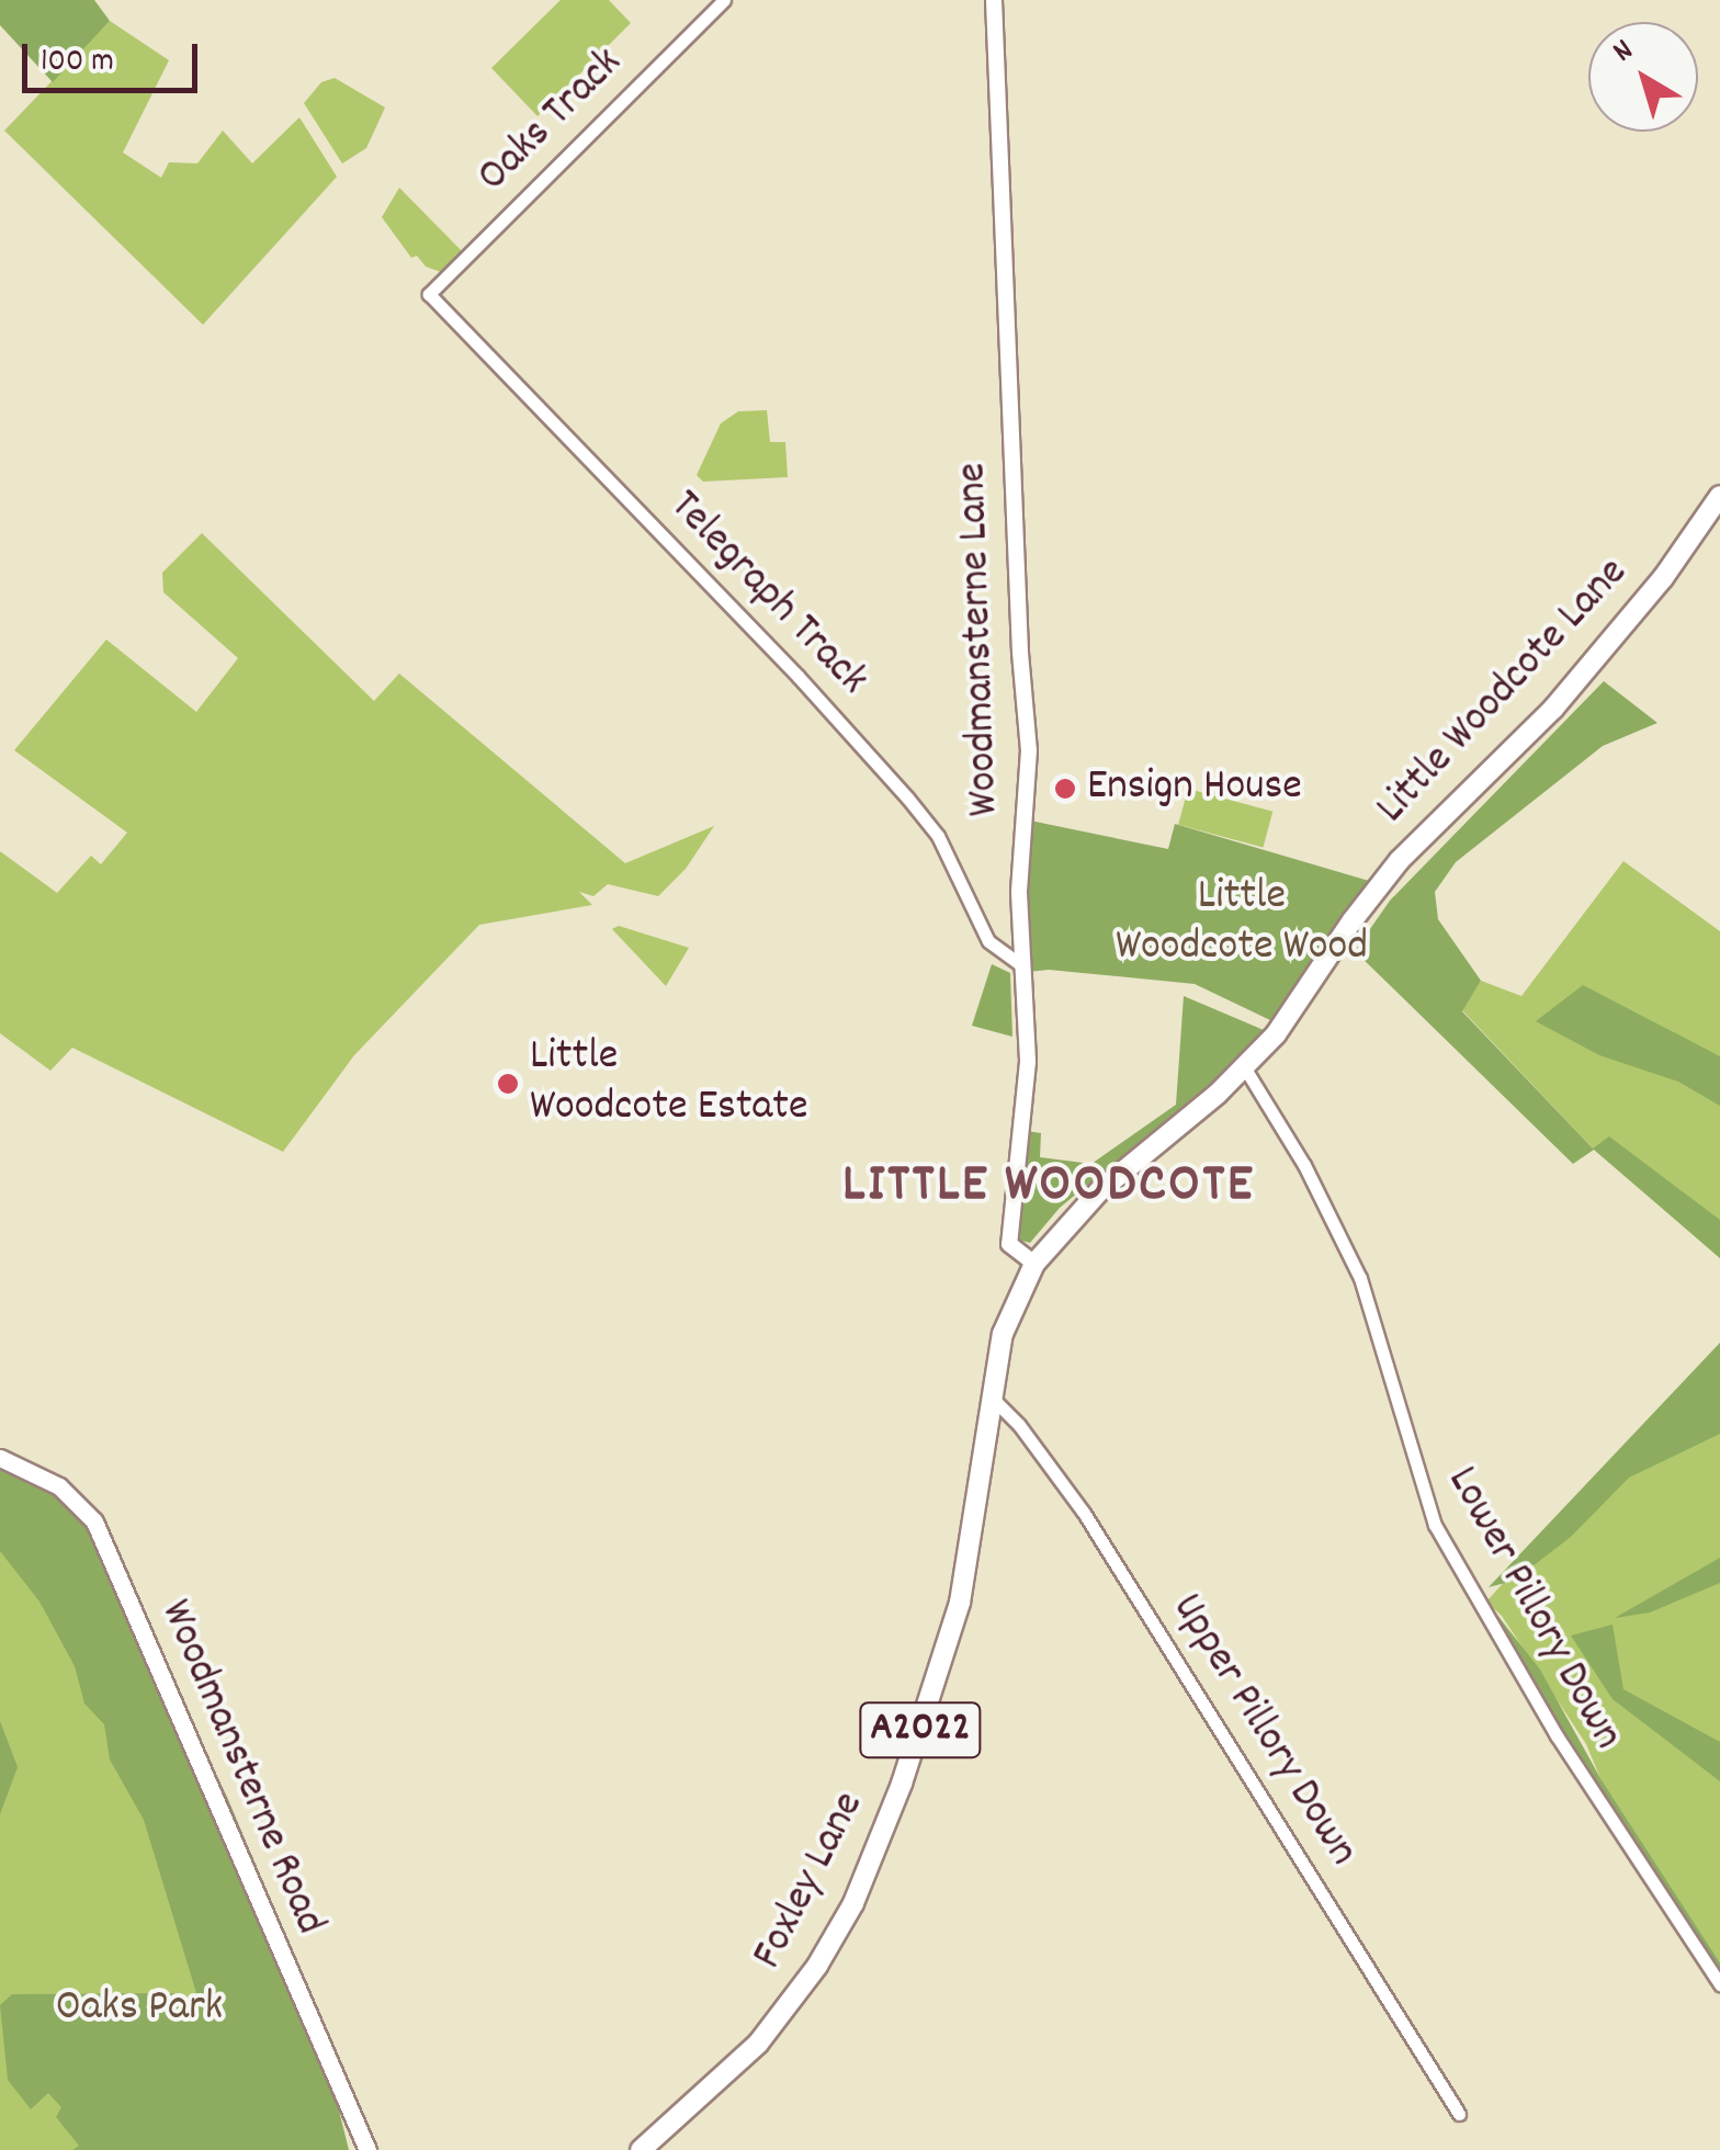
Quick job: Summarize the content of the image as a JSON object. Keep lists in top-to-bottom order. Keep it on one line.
{"streets":{"main road":["Little Woodcote Lane","A2022","Woodmansterne Road","Foxley Lane"],"street":["Oaks Track","Telegraph Track","Woodmansterne Lane","Lower Pillory Down","Upper Pillory Down"]},"crossings":[["Oaks Track","Telegraph Track"],["Telegraph Track","Woodmansterne Lane"],["Woodmansterne Lane","Little Woodcote Lane"],["Little Woodcote Lane","Lower Pillory Down"],["Little Woodcote Lane","Foxley Lane"],["Upper Pillory Down","Foxley Lane"]],"districts":["LITTLE WOODCOTE"],"parks":["Little Woodcote Wood","Oaks Park"],"places":["Ensign House","Little Woodcote Estate"],"scale_bar":"100 m","north":"top left"}
